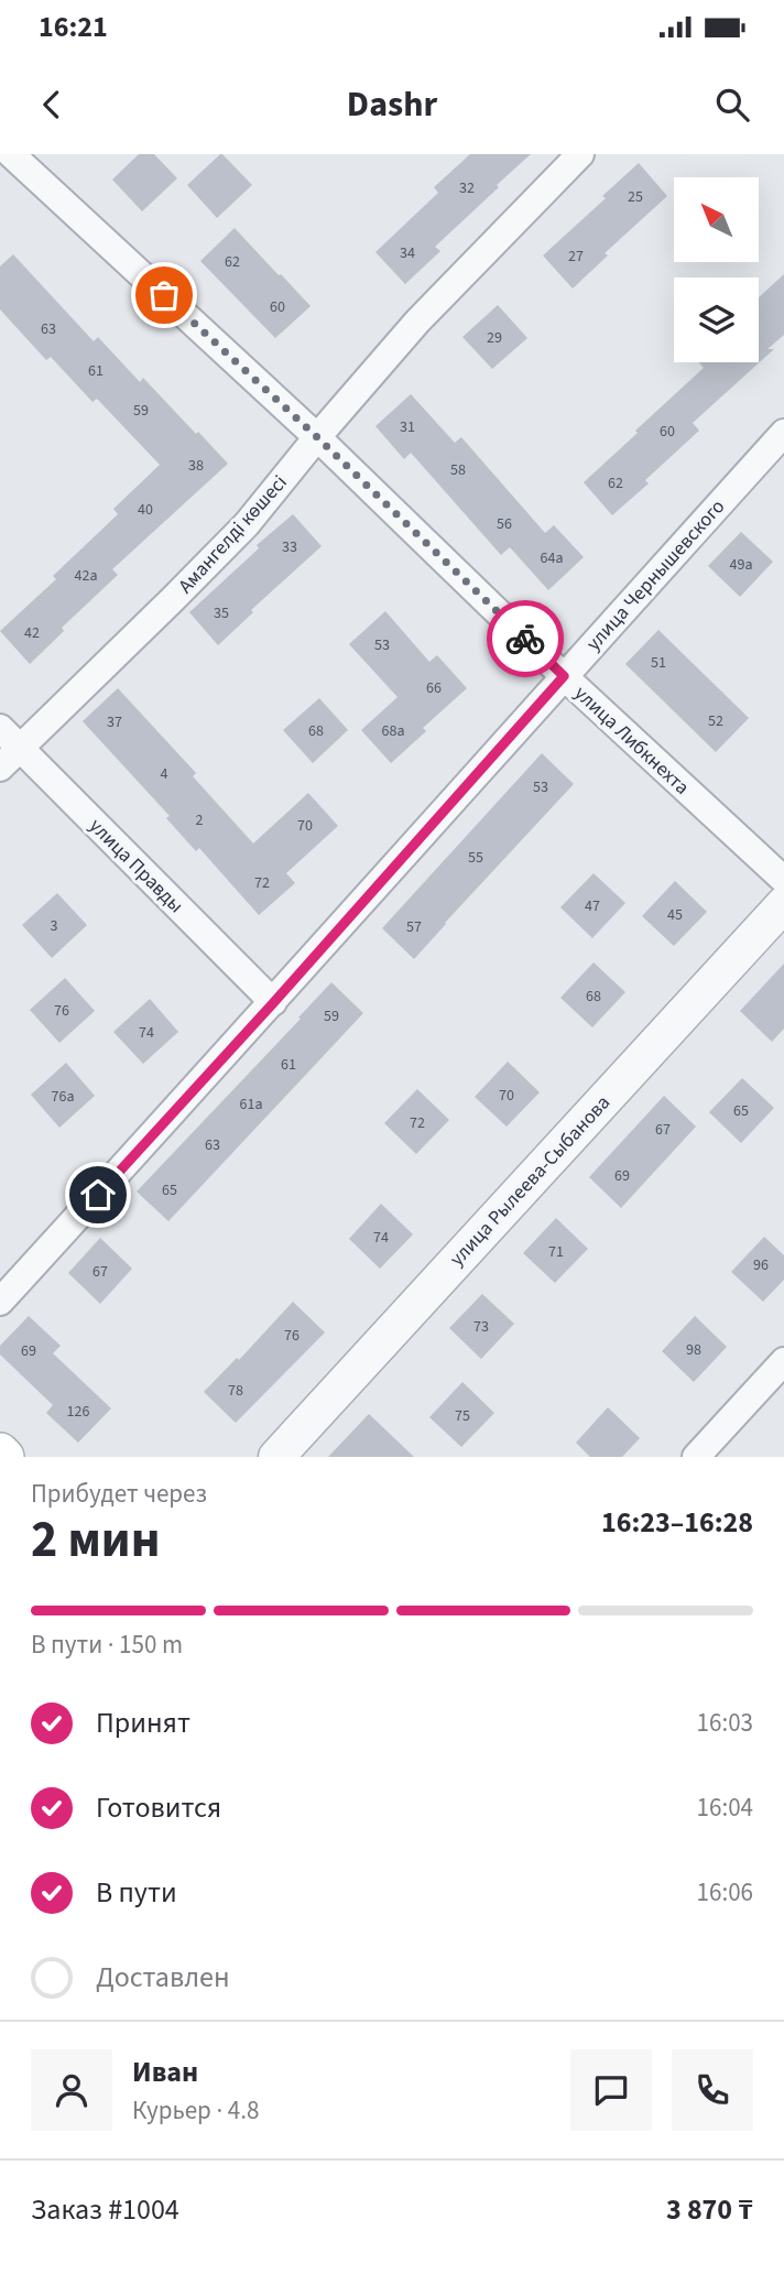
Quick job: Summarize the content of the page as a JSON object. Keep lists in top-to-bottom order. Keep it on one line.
{"streets":{"street":["Амангелді көшесі","улица Чернышевского","улица Либкнехта","улица Правды","улица Рылеева-Сыбанова"]},"crossings":[["Амангелді көшесі","улица Либкнехта"],["Амангелді көшесі","улица Правды"],["улица Чернышевского","улица Либкнехта"],["улица Чернышевского","улица Правды"]],"house_numbers":["32","25","34","27","62","60","63","29","61","59","31","60","38","58","62","40","56","33","64а","49а","42а","35","42","53","51","66","52","37","68","68а","4","53","2","70","55","72","47","45","3","57","68","76","59","74","61","70","76а","61а","65","72","67","63","69","65","74","71","96","67","73","76","98","69","78","126","75"],"north":"top left","page":{"status":"16:21","header":"Dashr","heading":["2 мин","Прибудет через","16:23–16:28"],"panel":["Иван","Курьер · 4.8","Заказ #1004","3 870 ₸"],"bar":"В пути · 150 m","list":[["Принят","16:03"],["Готовится","16:04"],["В пути","16:06"],"Доставлен"]}}
